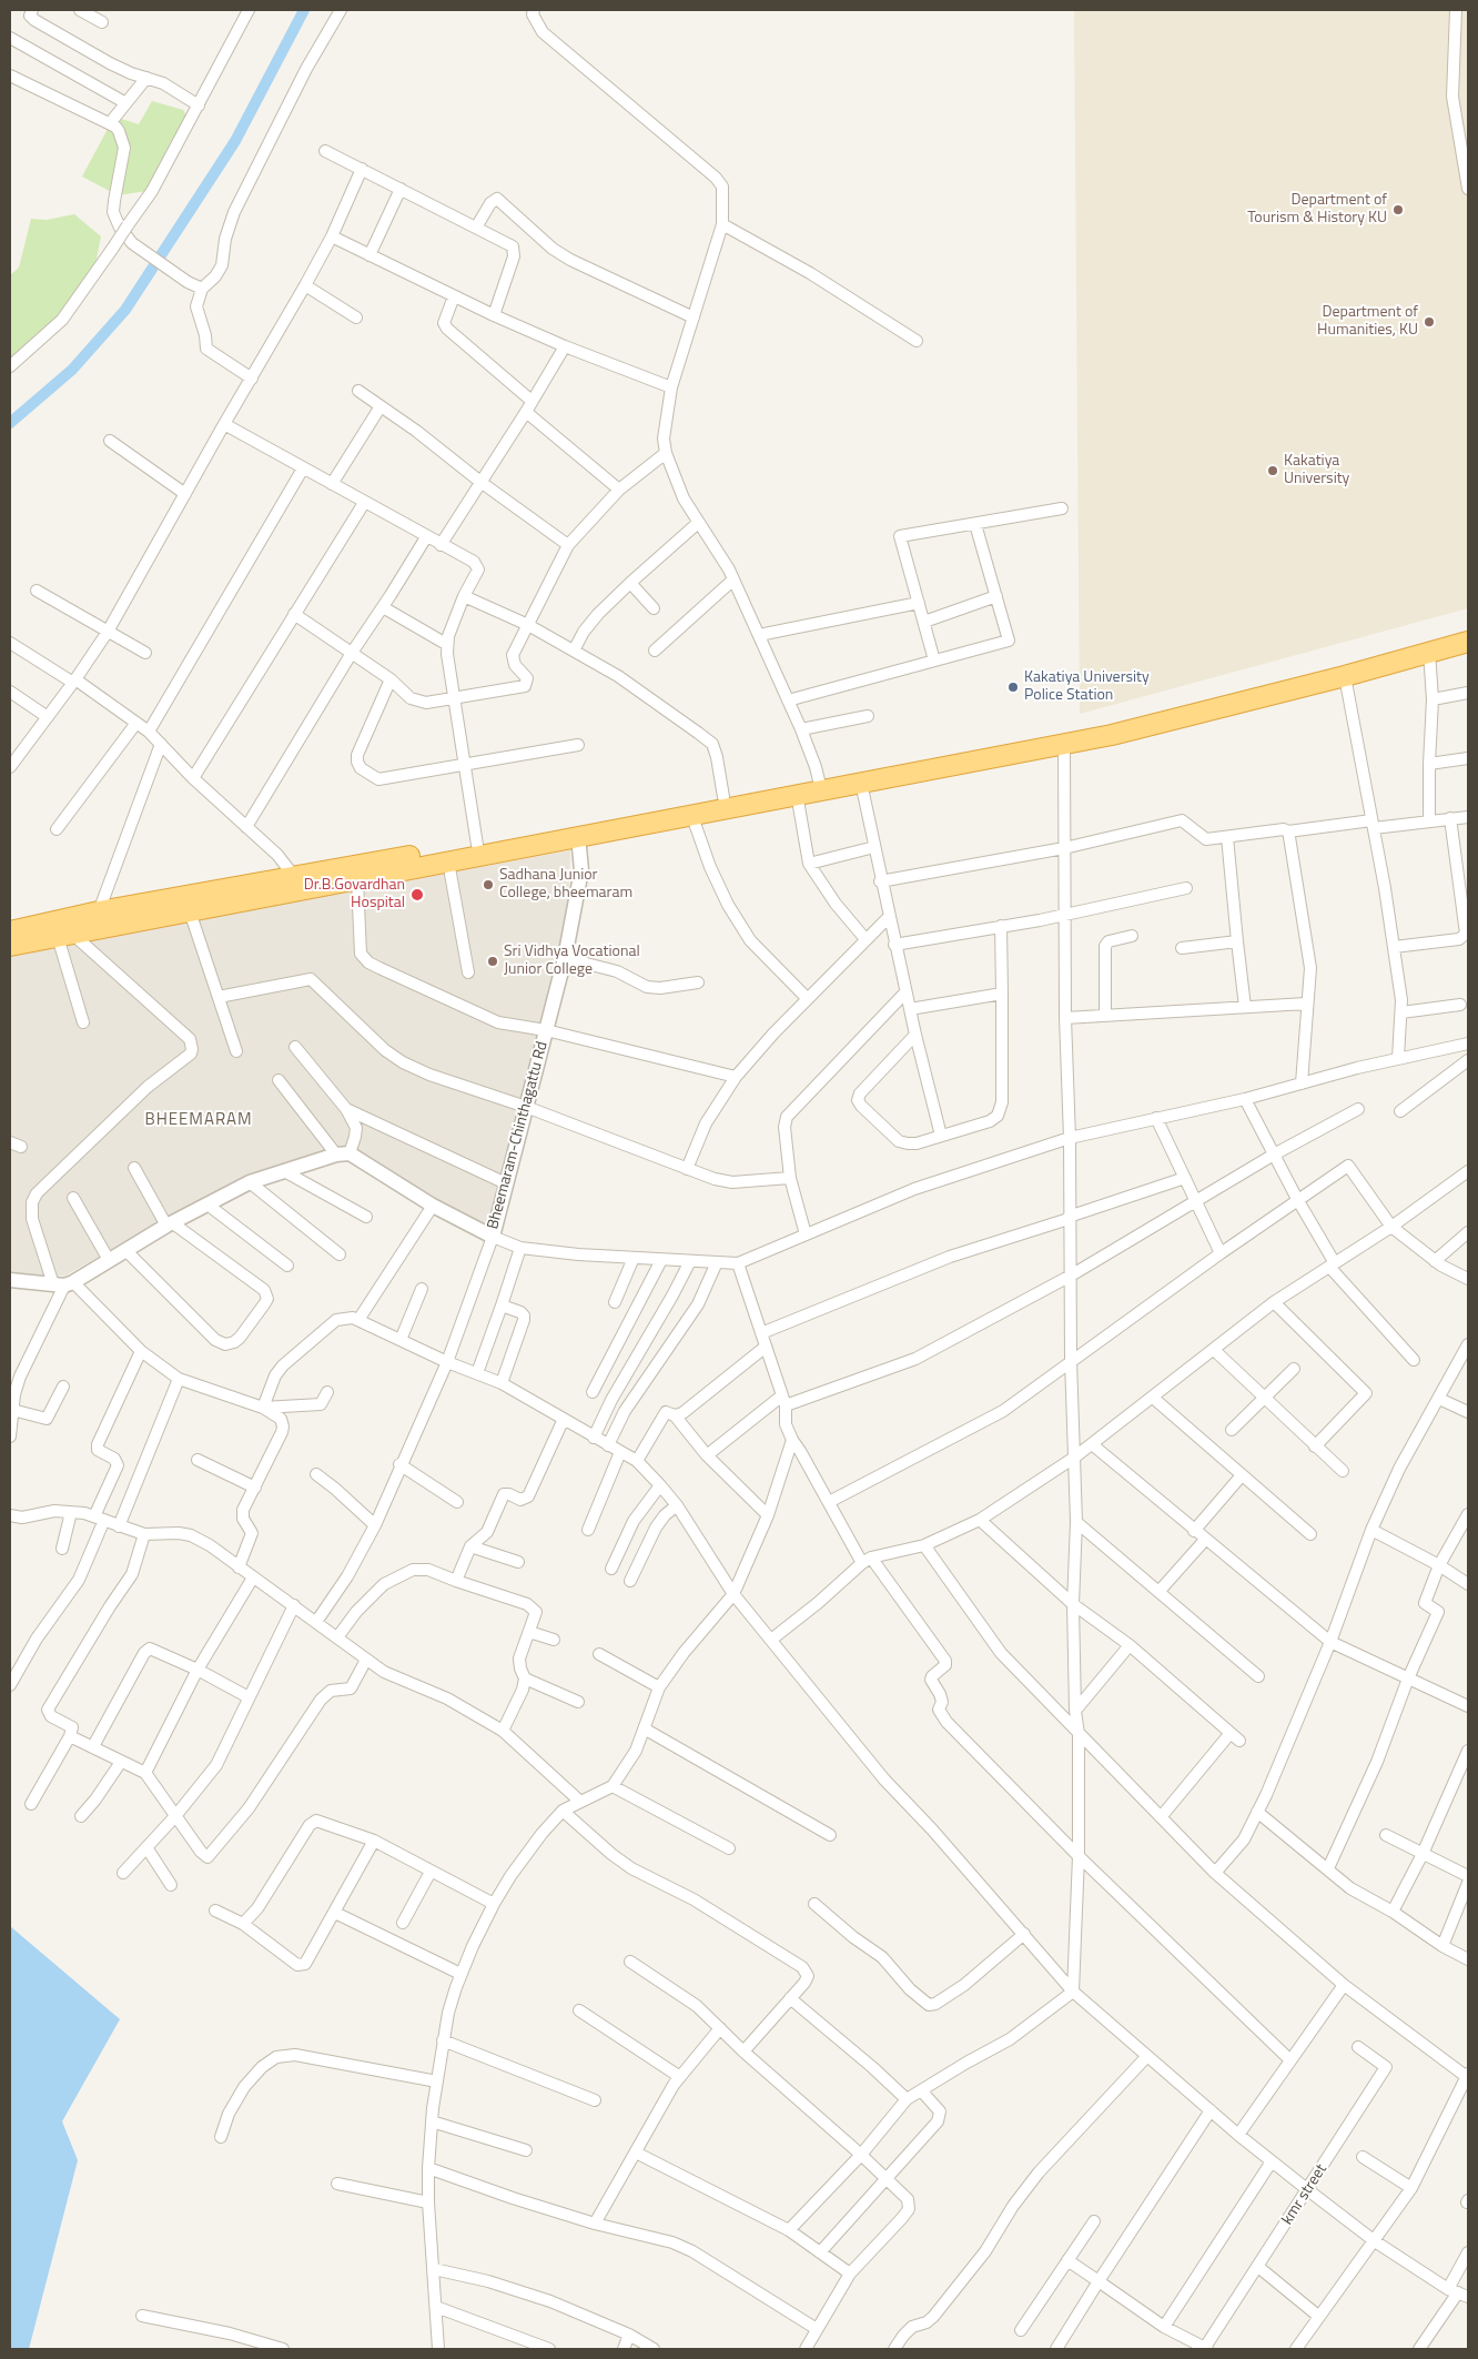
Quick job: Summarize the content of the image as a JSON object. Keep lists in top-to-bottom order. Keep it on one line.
{"streets":{"street":["Bheemaram-Chinthagattu Rd","kmr street"]},"districts":["BHEEMARAM"],"places":["Department of Tourism & History KU","Department of Humanities, KU","Kakatiya University","Kakatiya University Police Station","Sadhana Junior College, bheemaram","Dr.B.Govardhan Hospital","Sri Vidhya Vocational Junior College"]}
